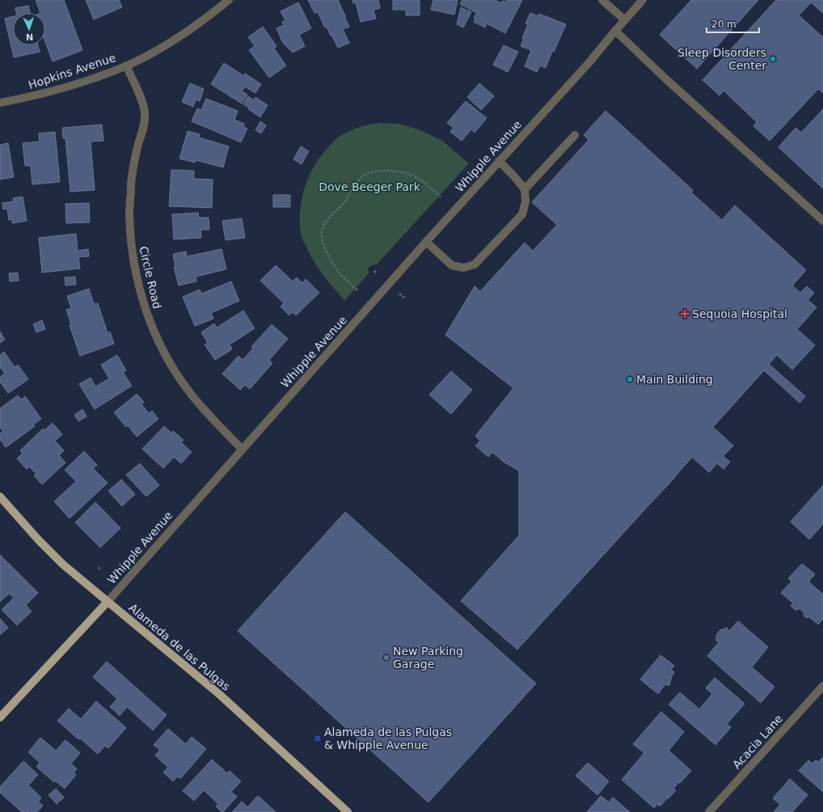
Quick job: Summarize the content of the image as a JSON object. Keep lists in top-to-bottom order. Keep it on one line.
{"streets":{"main road":["Whipple Avenue","Alameda de las Pulgas"],"street":["Hopkins Avenue","Circle Road","Acacia Lane"]},"crossings":[["Hopkins Avenue","Circle Road"],["Whipple Avenue","Circle Road"],["Whipple Avenue","Alameda de las Pulgas"]],"parks":["Dove Beeger Park"],"places":{"other":["Sleep Disorders Center","Main Building","New Parking Garage"],"health":["Sequoia Hospital"],"transit":["Alameda de las Pulgas & Whipple Avenue"]},"scale_bar":"20 m","north":"bottom"}
